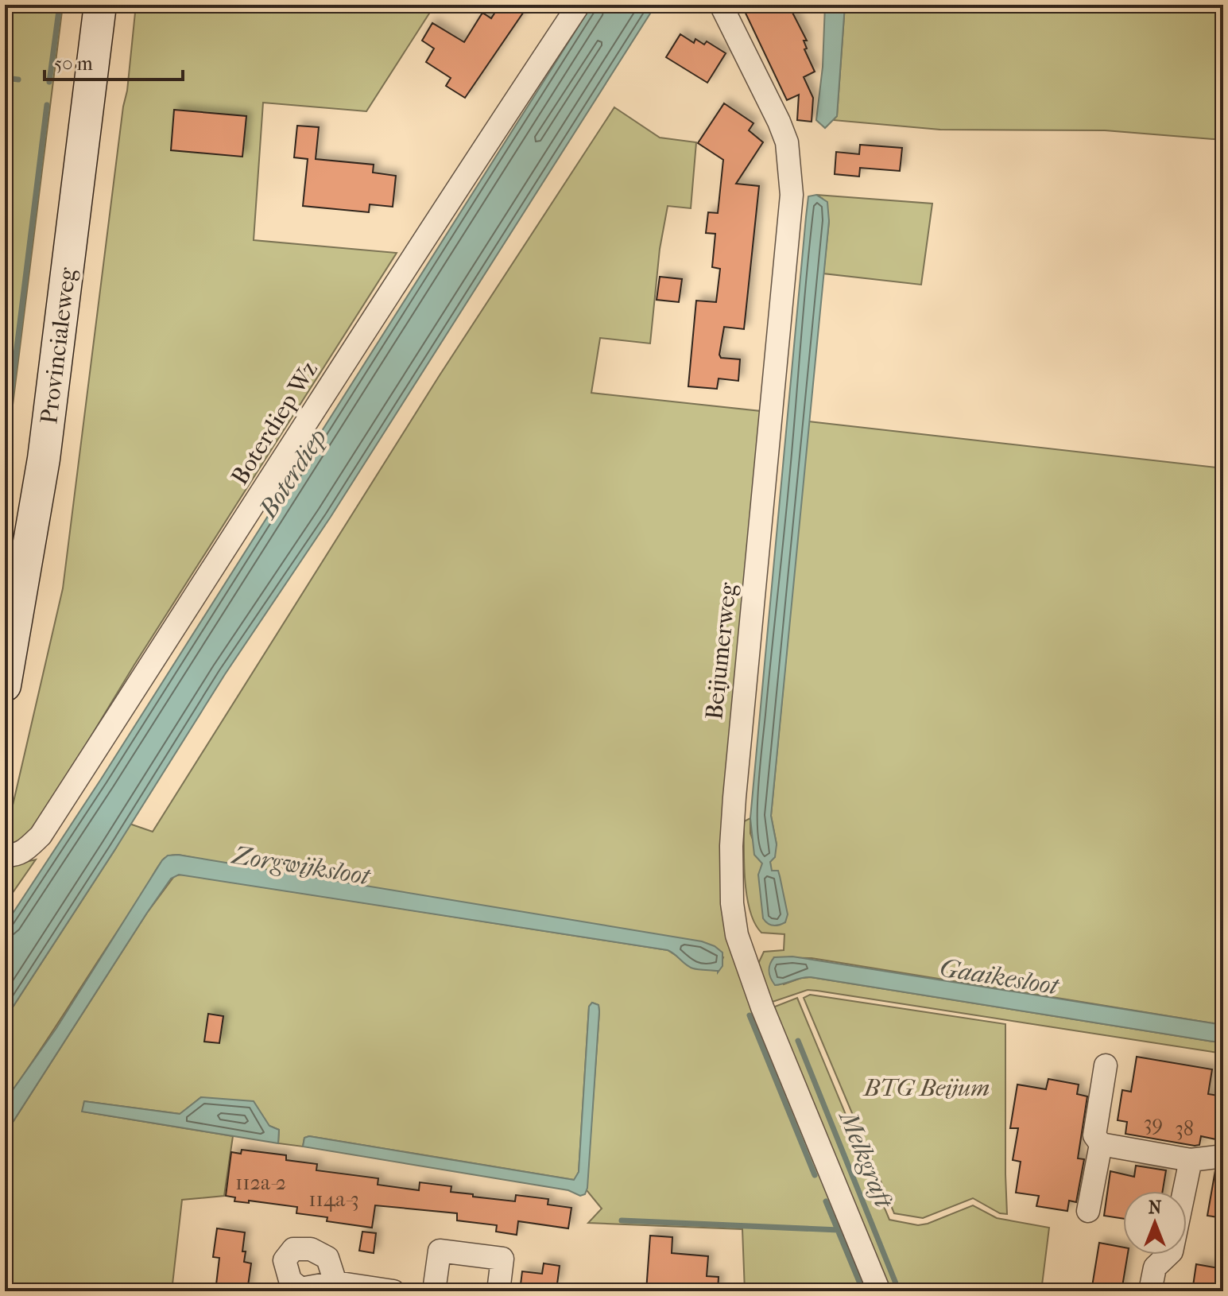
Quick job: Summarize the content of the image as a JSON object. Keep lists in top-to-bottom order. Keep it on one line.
{"streets":{"main road":["Provincialeweg"],"street":["Boterdiep Wz","Beijumerweg"]},"water":["Boterdiep","Zorgwijksloot","Gaaikesloot","Melkgraft"],"parks":["BTG Beijum"],"house_numbers":["39","38","112a-2","114a-3"],"scale_bar":"50 m","north":"top"}
